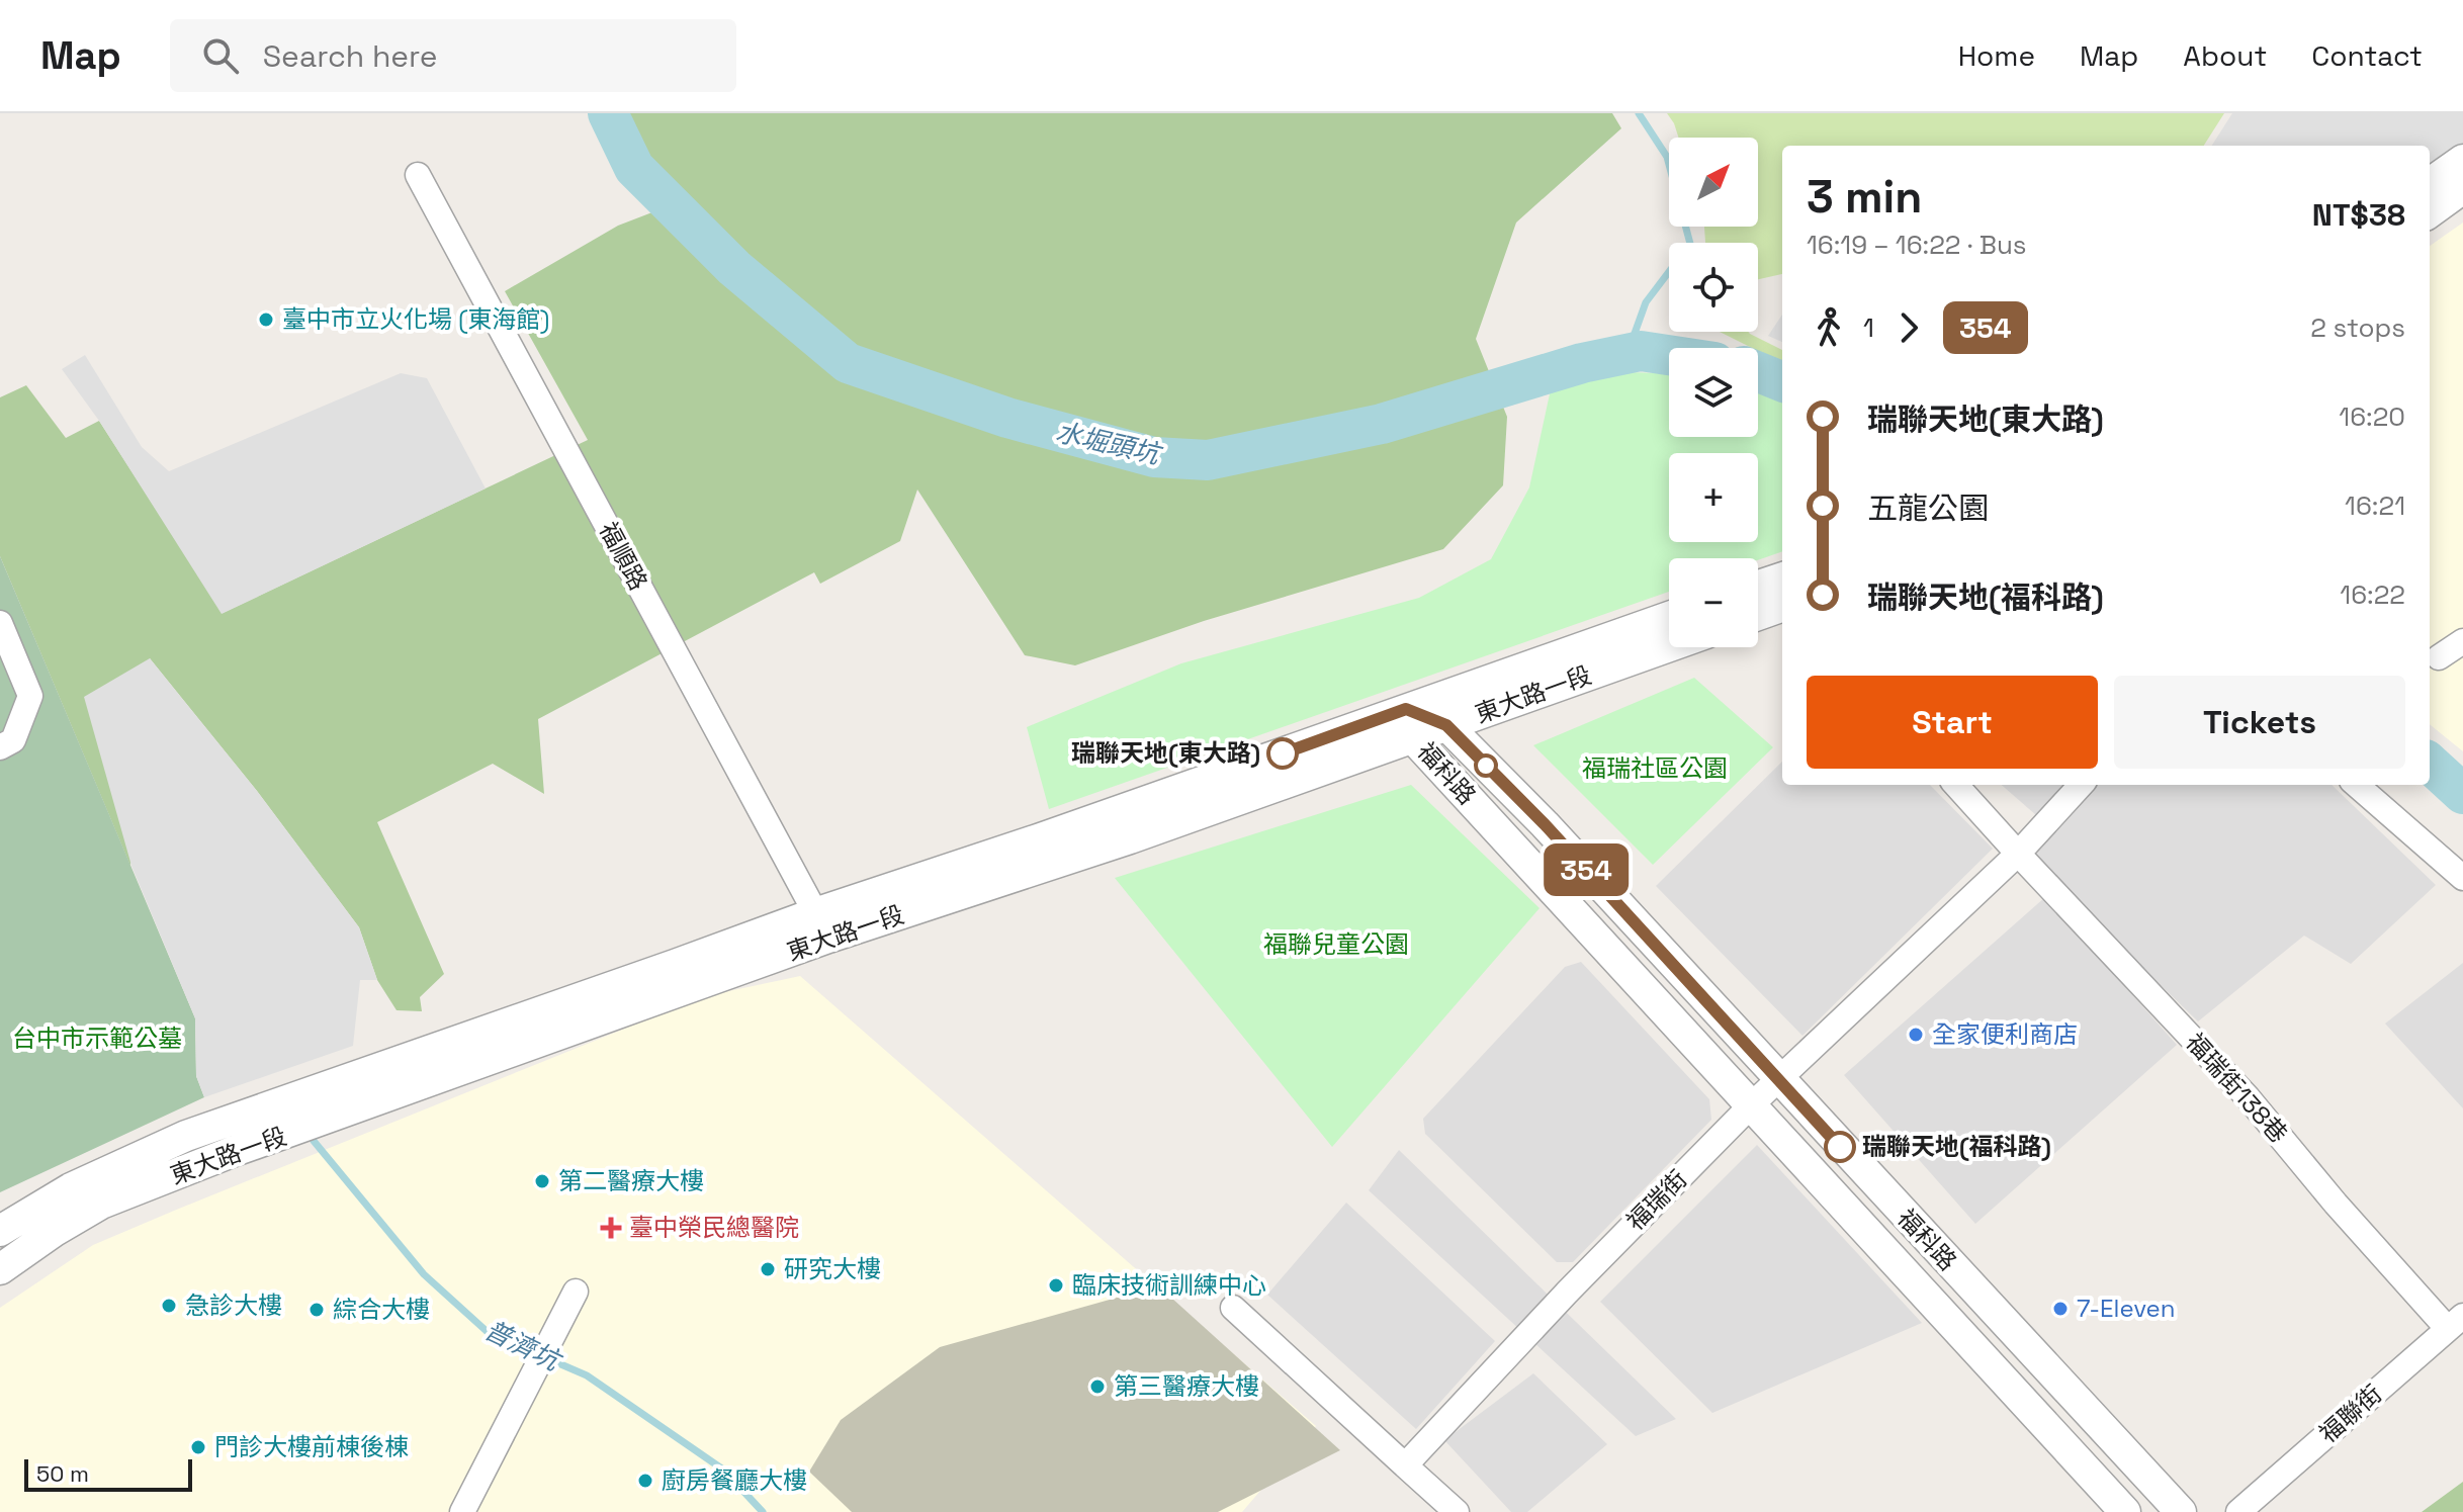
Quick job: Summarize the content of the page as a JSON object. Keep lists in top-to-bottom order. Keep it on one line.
{"streets":{"street":["福順路","東大路一段","福科路","福瑞街138巷","福瑞街","福聯街"]},"crossings":[["福順路","東大路一段"],["東大路一段","福科路"],["福科路","福瑞街"],["福瑞街138巷","福瑞街"],["福瑞街138巷","福聯街"]],"water":["水堀頭坑","普濟坑"],"parks":["福瑞社區公園","福聯兒童公園","台中市示範公墓"],"places":{"other":["臺中市立火化場 (東海館)","瑞聯天地(東大路)","全家便利商店","瑞聯天地(福科路)","第二醫療大樓","研究大樓","臨床技術訓練中心","急診大樓","7-Eleven","綜合大樓","第三醫療大樓","門診大樓前棟後棟","廚房餐廳大樓"],"health":["臺中榮民總醫院"]},"lines":["bus line 354"],"scale_bar":"50 m","north":"top right","page":{"header":"Map","search":"Search here","nav":["Home","Map","About","Contact"],"on_map":"354","map_buttons":["+","−"],"heading":["3 min","16:19 – 16:22 · Bus","NT$38"],"legs":["1","354","2 stops"],"list":[{"name":"瑞聯天地(東大路)","value":"16:20"},{"name":"五龍公園","value":"16:21"},{"name":"瑞聯天地(福科路)","value":"16:22"}],"buttons":["Start","Tickets"],"scale":"50 m"}}
